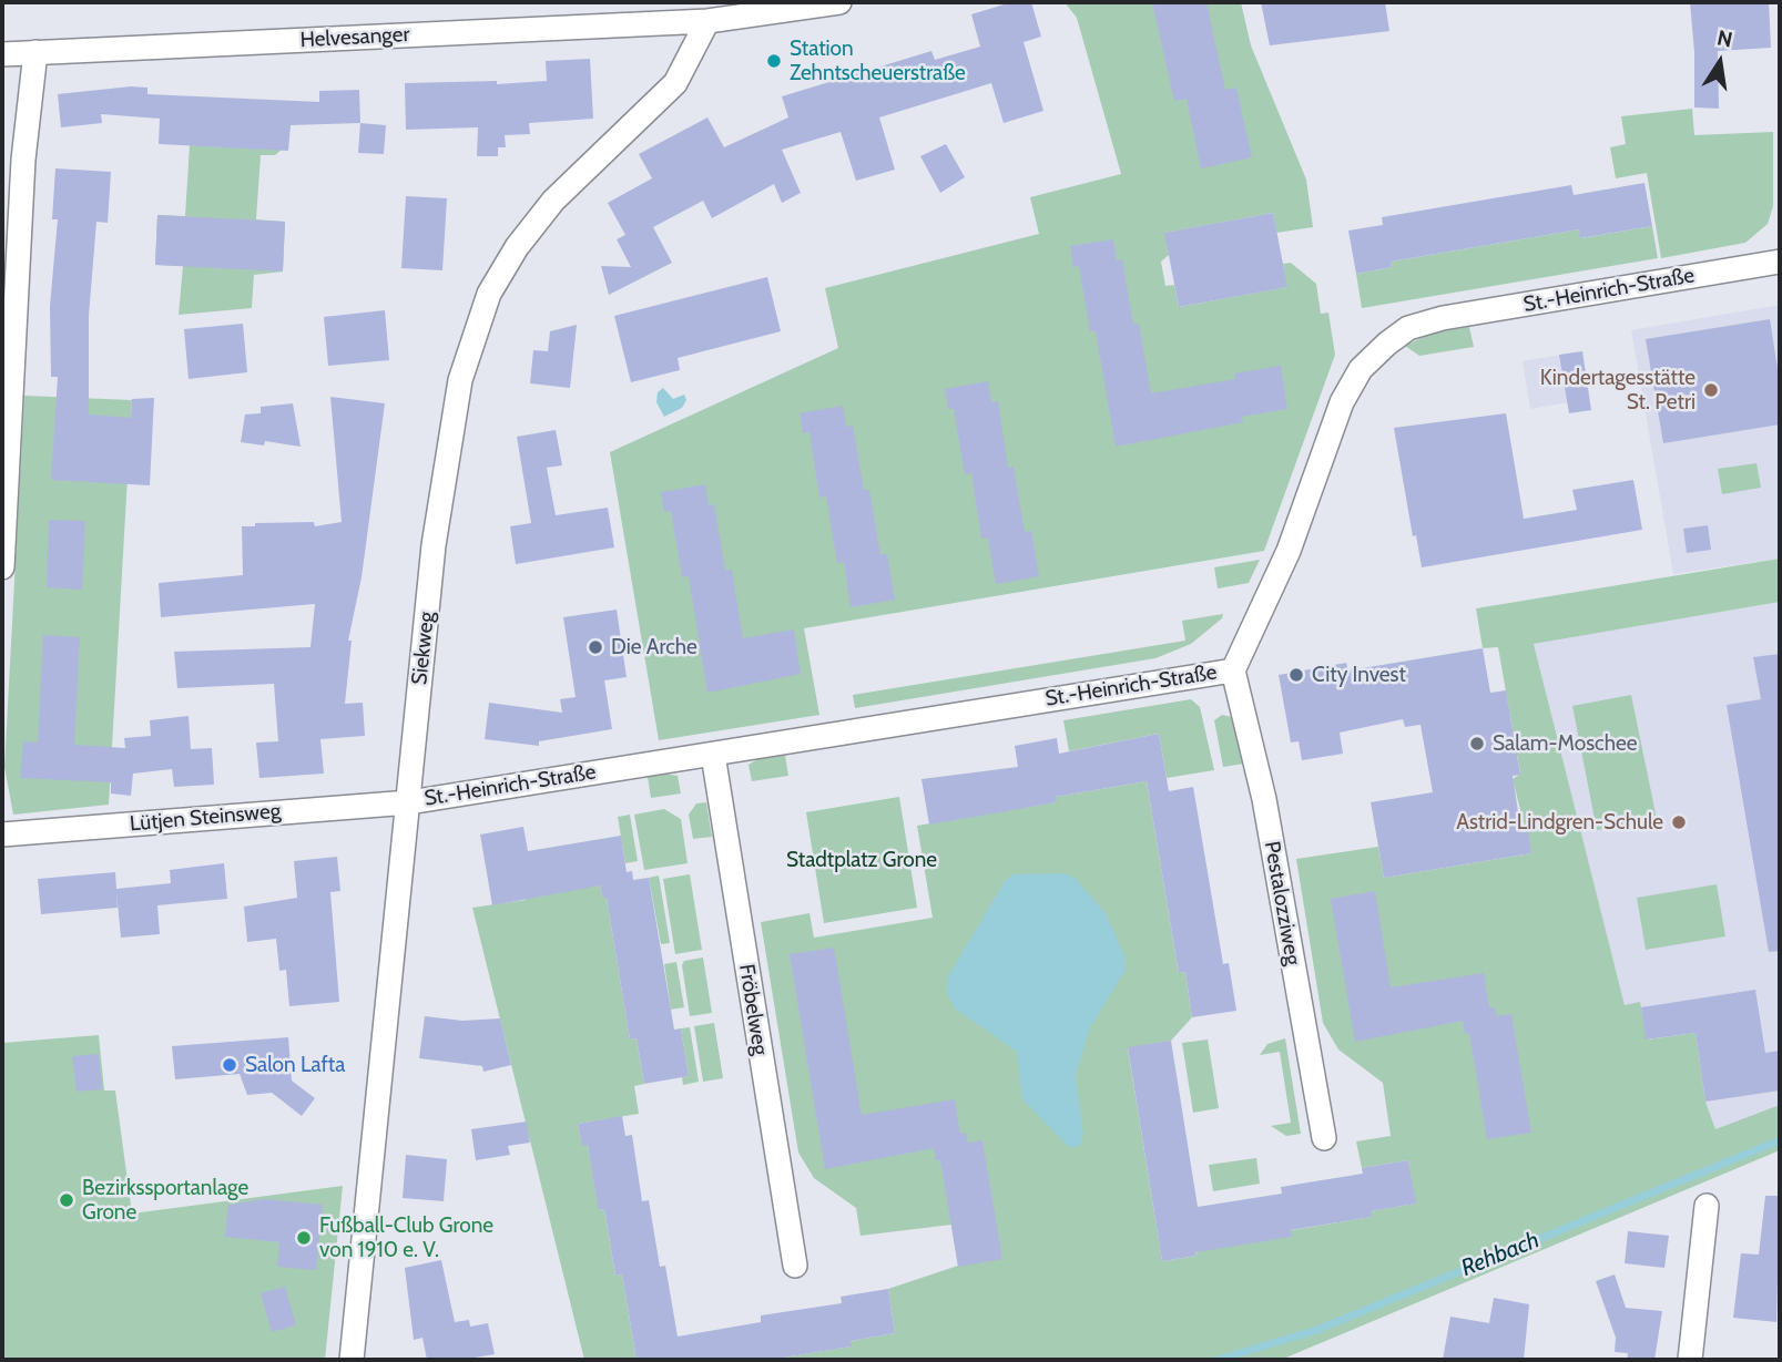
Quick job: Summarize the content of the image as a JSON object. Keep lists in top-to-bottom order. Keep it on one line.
{"streets":{"street":["Helvesanger","St.-Heinrich-Straße","Siekweg","Lütjen Steinsweg","Pestalozziweg","Fröbelweg"]},"crossings":[["Helvesanger","Siekweg"],["St.-Heinrich-Straße","Siekweg"],["St.-Heinrich-Straße","Lütjen Steinsweg"],["St.-Heinrich-Straße","Pestalozziweg"],["St.-Heinrich-Straße","Fröbelweg"],["Siekweg","Lütjen Steinsweg"]],"water":["Rehbach"],"parks":["Stadtplatz Grone"],"places":["Station Zehntscheuerstraße","Kindertagesstätte St. Petri","Die Arche","City Invest","Salam-Moschee","Astrid-Lindgren-Schule","Salon Lafta","Bezirkssportanlage Grone","Fußball-Club Grone von 1910 e. V."],"north":"top"}
